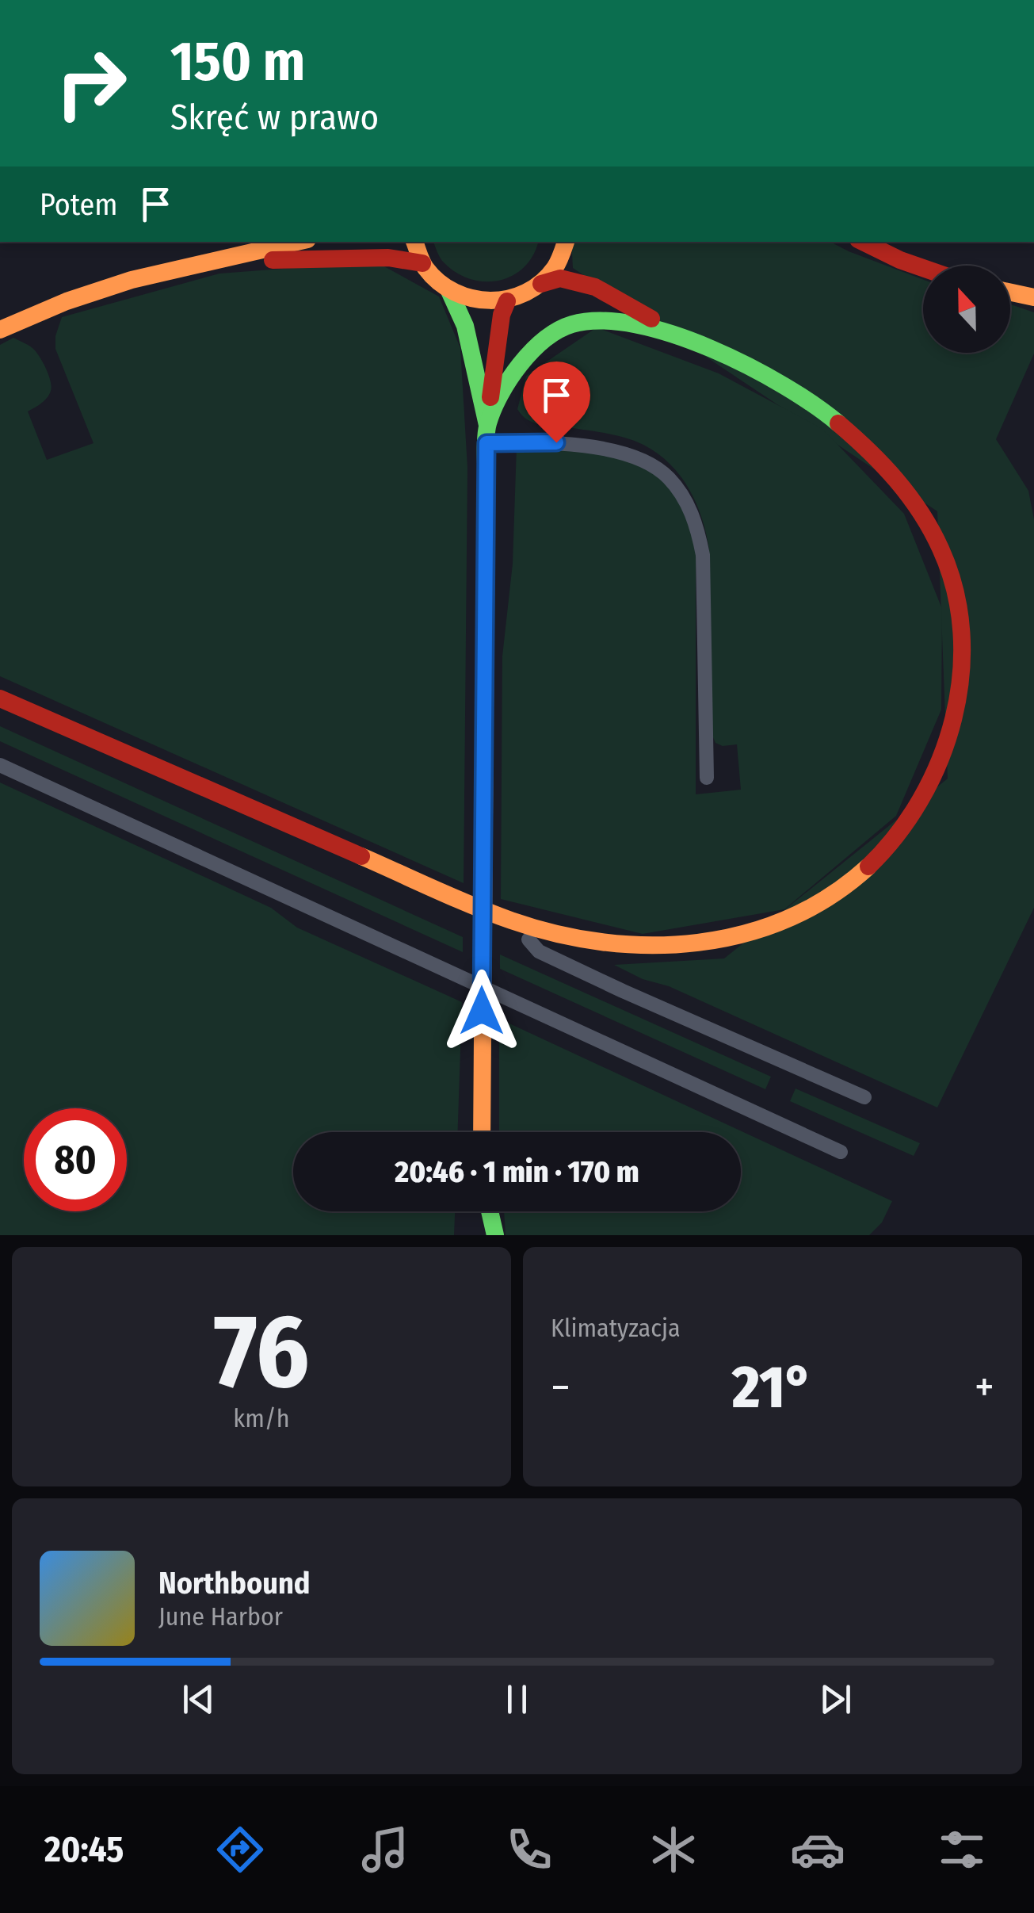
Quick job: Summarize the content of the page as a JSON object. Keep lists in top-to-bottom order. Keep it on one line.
{"north":"top","page":{"turn":["150 m","Skręć w prawo"],"then":"Potem","limit":"80","trip":"20:46 · 1 min · 170 m","tile":[["76","km/h"],"Klimatyzacja"],"heat":["−","21°","+"],"song":["Northbound","June Harbor"],"tabs":"20:45"}}
